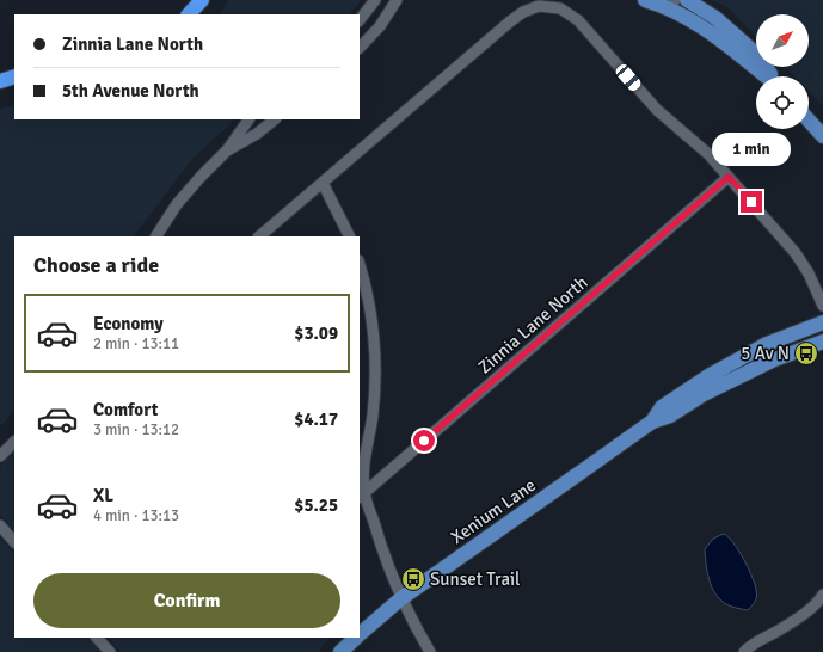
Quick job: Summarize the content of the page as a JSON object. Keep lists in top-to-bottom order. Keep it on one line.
{"streets":{"main road":["Xenium Lane"],"street":["Zinnia Lane North"]},"places":{"bus stop":["5 Av N","Sunset Trail"]},"north":"top right","page":{"banner":["Zinnia Lane North","5th Avenue North"],"bubble":"1 min","heading":"Choose a ride","list":[{"name":"Economy","note":"2 min · 13:11","value":"$3.09"},{"name":"Comfort","note":"3 min · 13:12","value":"$4.17"},{"name":"XL","note":"4 min · 13:13","value":"$5.25"}],"buttons":"Confirm"}}
